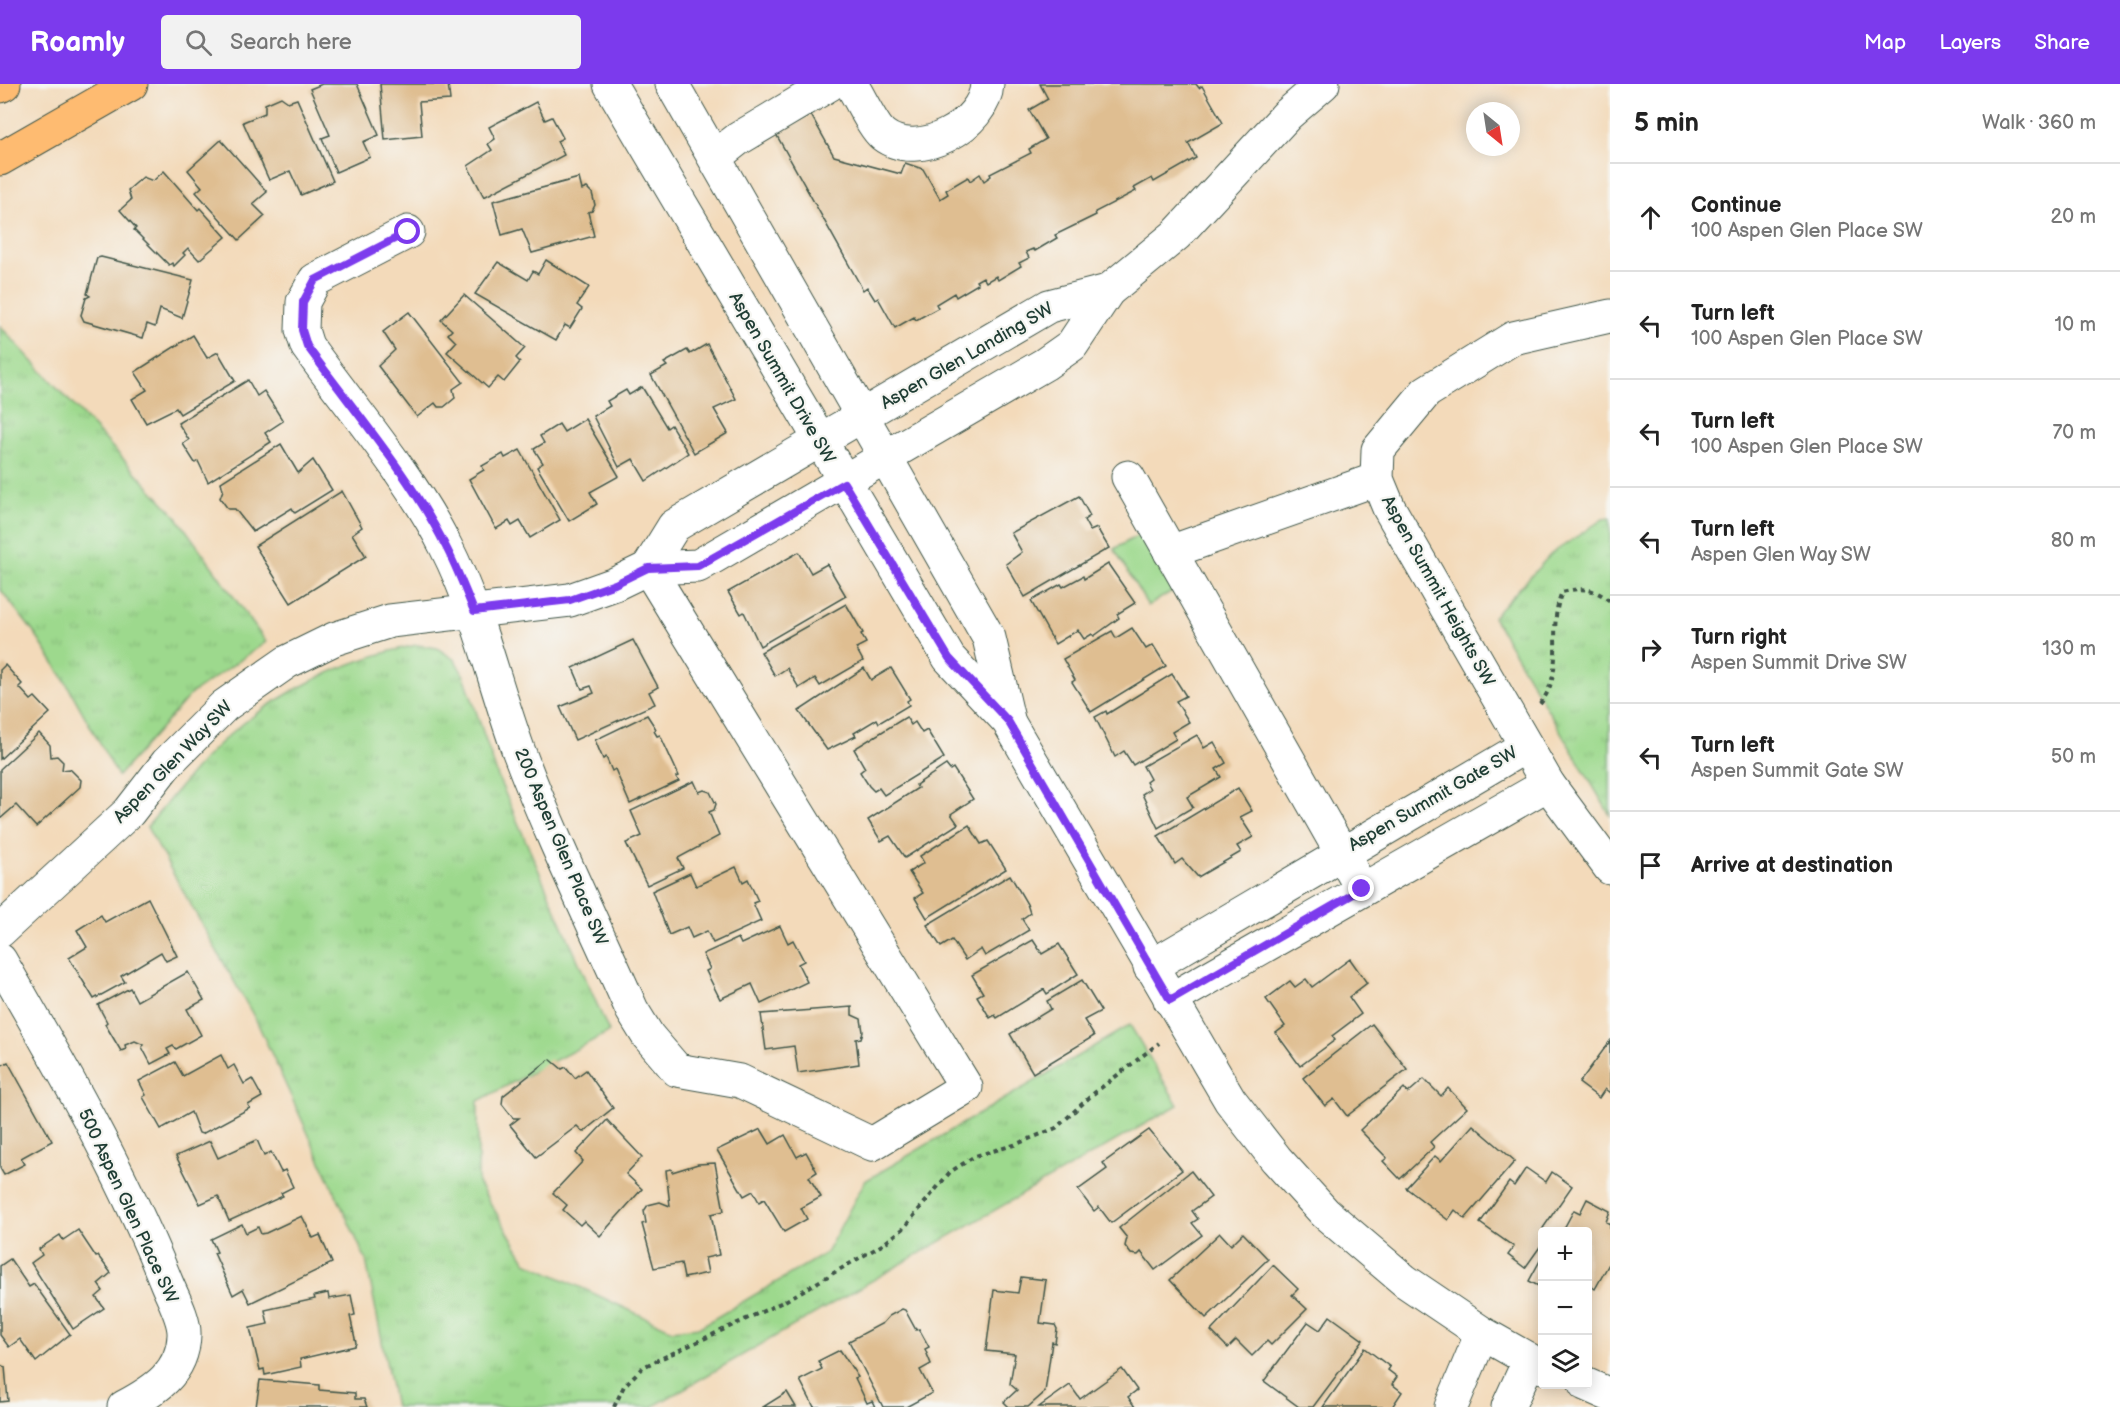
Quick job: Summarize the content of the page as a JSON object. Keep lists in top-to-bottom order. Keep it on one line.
{"streets":{"street":["Aspen Glen Landing SW","Aspen Summit Drive SW","Aspen Summit Heights SW","Aspen Glen Way SW","Aspen Summit Gate SW","200 Aspen Glen Place SW","500 Aspen Glen Place SW"]},"crossings":[["Aspen Glen Landing SW","Aspen Summit Drive SW"],["Aspen Glen Landing SW","Aspen Glen Way SW"],["Aspen Summit Drive SW","Aspen Glen Way SW"],["Aspen Summit Drive SW","Aspen Summit Gate SW"],["Aspen Summit Heights SW","Aspen Summit Gate SW"],["Aspen Glen Way SW","200 Aspen Glen Place SW"]],"north":"bottom right","page":{"header":"Roamly","search":"Search here","nav":["Map","Layers","Share"],"heading":["5 min","Walk · 360 m"],"list":[["Continue","100 Aspen Glen Place SW","20 m"],["Turn left","100 Aspen Glen Place SW","10 m"],["Turn left","100 Aspen Glen Place SW","70 m"],["Turn left","Aspen Glen Way SW","80 m"],["Turn right","Aspen Summit Drive SW","130 m"],["Turn left","Aspen Summit Gate SW","50 m"],"Arrive at destination"],"map_buttons":["+","−"]}}
